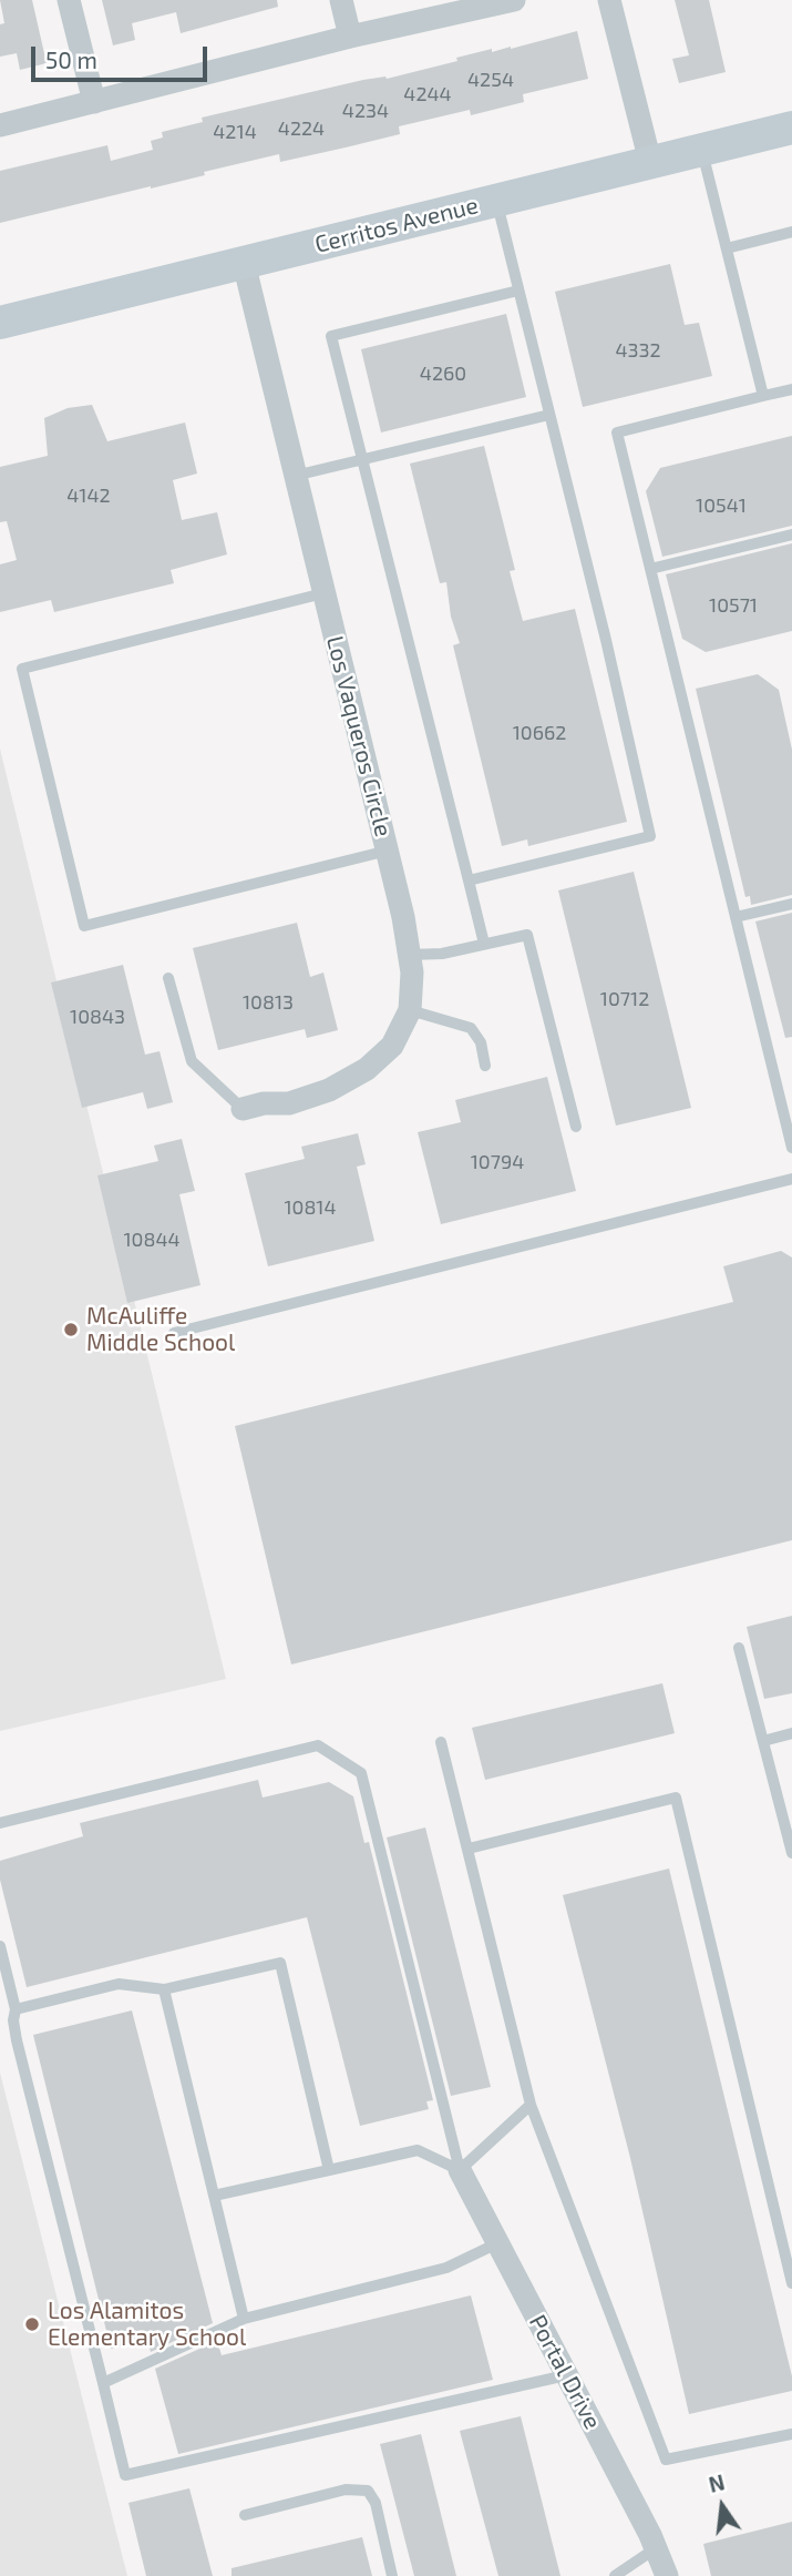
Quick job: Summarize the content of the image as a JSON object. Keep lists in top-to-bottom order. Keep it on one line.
{"streets":{"main road":["Cerritos Avenue"],"street":["Los Vaqueros Circle","Portal Drive"]},"crossings":[["Cerritos Avenue","Los Vaqueros Circle"]],"places":["McAuliffe Middle School","Los Alamitos Elementary School"],"house_numbers":["4254","4244","4234","4224","4214","4332","4260","4142","10541","10571","10662","10712","10813","10843","10794","10814","10844"],"scale_bar":"50 m","north":"top"}
